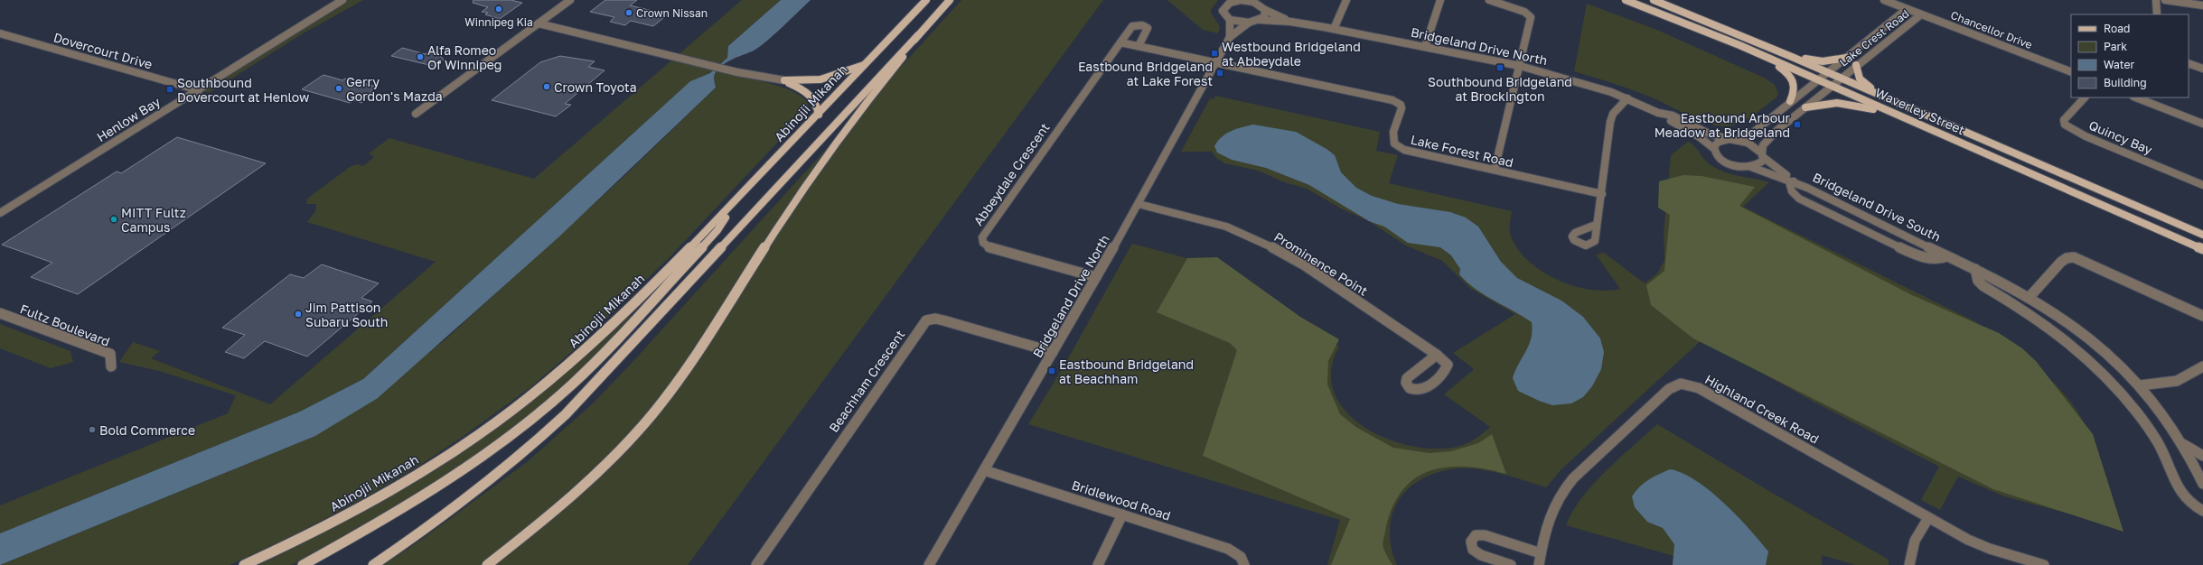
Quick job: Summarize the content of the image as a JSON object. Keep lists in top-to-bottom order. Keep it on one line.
{"streets":{"main road":["Abinojii Mikanah","Waverley Street"],"street":["Chancellor Drive","Lake Crest Road","Bridgeland Drive North","Dovercourt Drive","Henlow Bay","Quincy Bay","Lake Forest Road","Abbeydale Crescent","Bridgeland Drive South","Prominence Point","Fultz Boulevard","Beachham Crescent","Highland Creek Road","Bridlewood Road"]},"crossings":[["Chancellor Drive","Lake Crest Road"],["Lake Crest Road","Bridgeland Drive North"],["Lake Crest Road","Waverley Street"],["Lake Crest Road","Bridgeland Drive South"],["Bridgeland Drive North","Lake Forest Road"],["Bridgeland Drive North","Abbeydale Crescent"],["Bridgeland Drive North","Bridgeland Drive South"],["Bridgeland Drive North","Prominence Point"],["Bridgeland Drive North","Beachham Crescent"],["Bridgeland Drive North","Bridlewood Road"],["Dovercourt Drive","Henlow Bay"]],"places":{"other":["Winnipeg Kia","Crown Nissan","Alfa Romeo Of Winnipeg","Crown Toyota","Gerry Gordon's Mazda","MITT Fultz Campus","Jim Pattison Subaru South","Bold Commerce"],"transit":["Westbound Bridgeland at Abbeydale","Southbound Bridgeland at Brockington","Eastbound Bridgeland at Lake Forest","Southbound Dovercourt at Henlow","Eastbound Arbour Meadow at Bridgeland","Eastbound Bridgeland at Beachham"]},"legend":["Road","Park","Water","Building"]}
